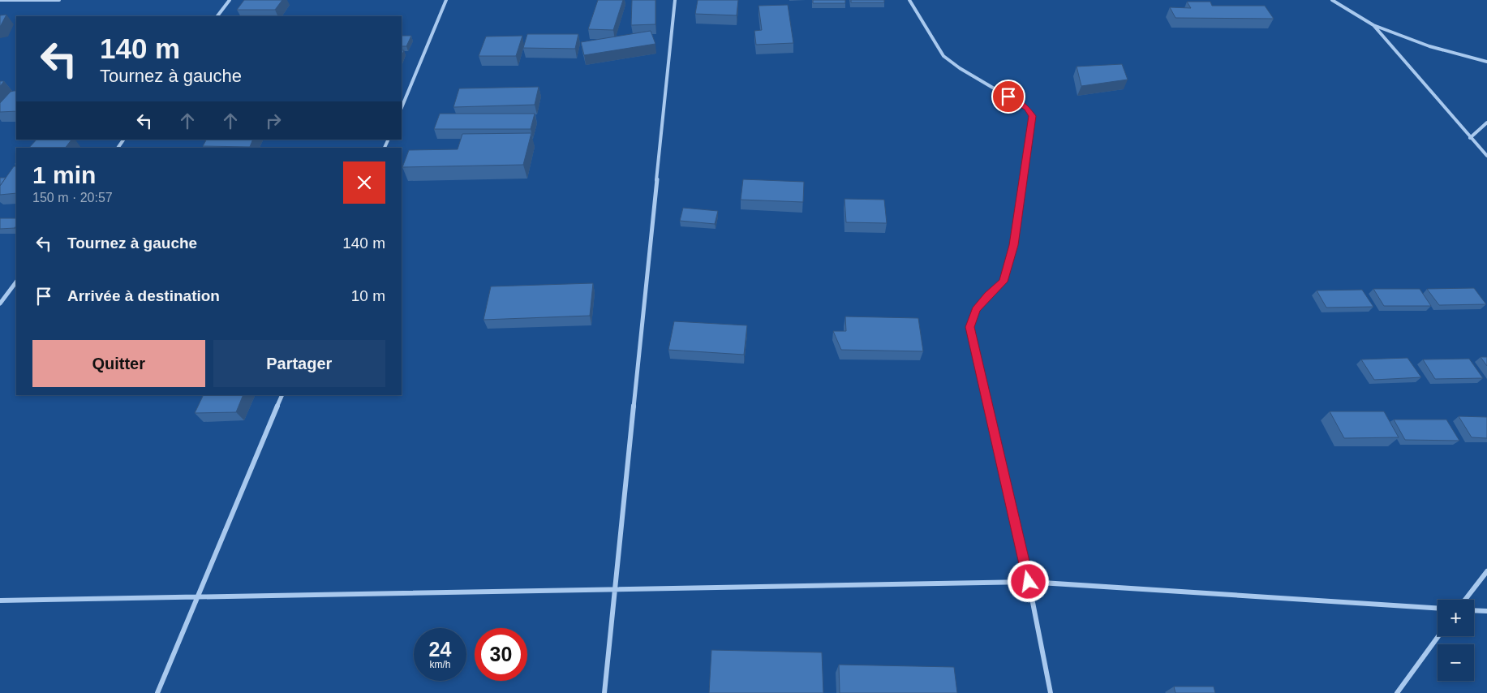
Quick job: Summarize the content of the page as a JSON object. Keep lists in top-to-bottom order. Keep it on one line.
{"page":{"turn":["140 m","Tournez à gauche"],"heading":["1 min","150 m · 20:57"],"list":[{"name":"Tournez à gauche","value":"140 m"},{"name":"Arrivée à destination","value":"10 m"}],"buttons":["Quitter","Partager"],"map_buttons":["+","−"],"speed":"24 km/h","limit":"30"}}
